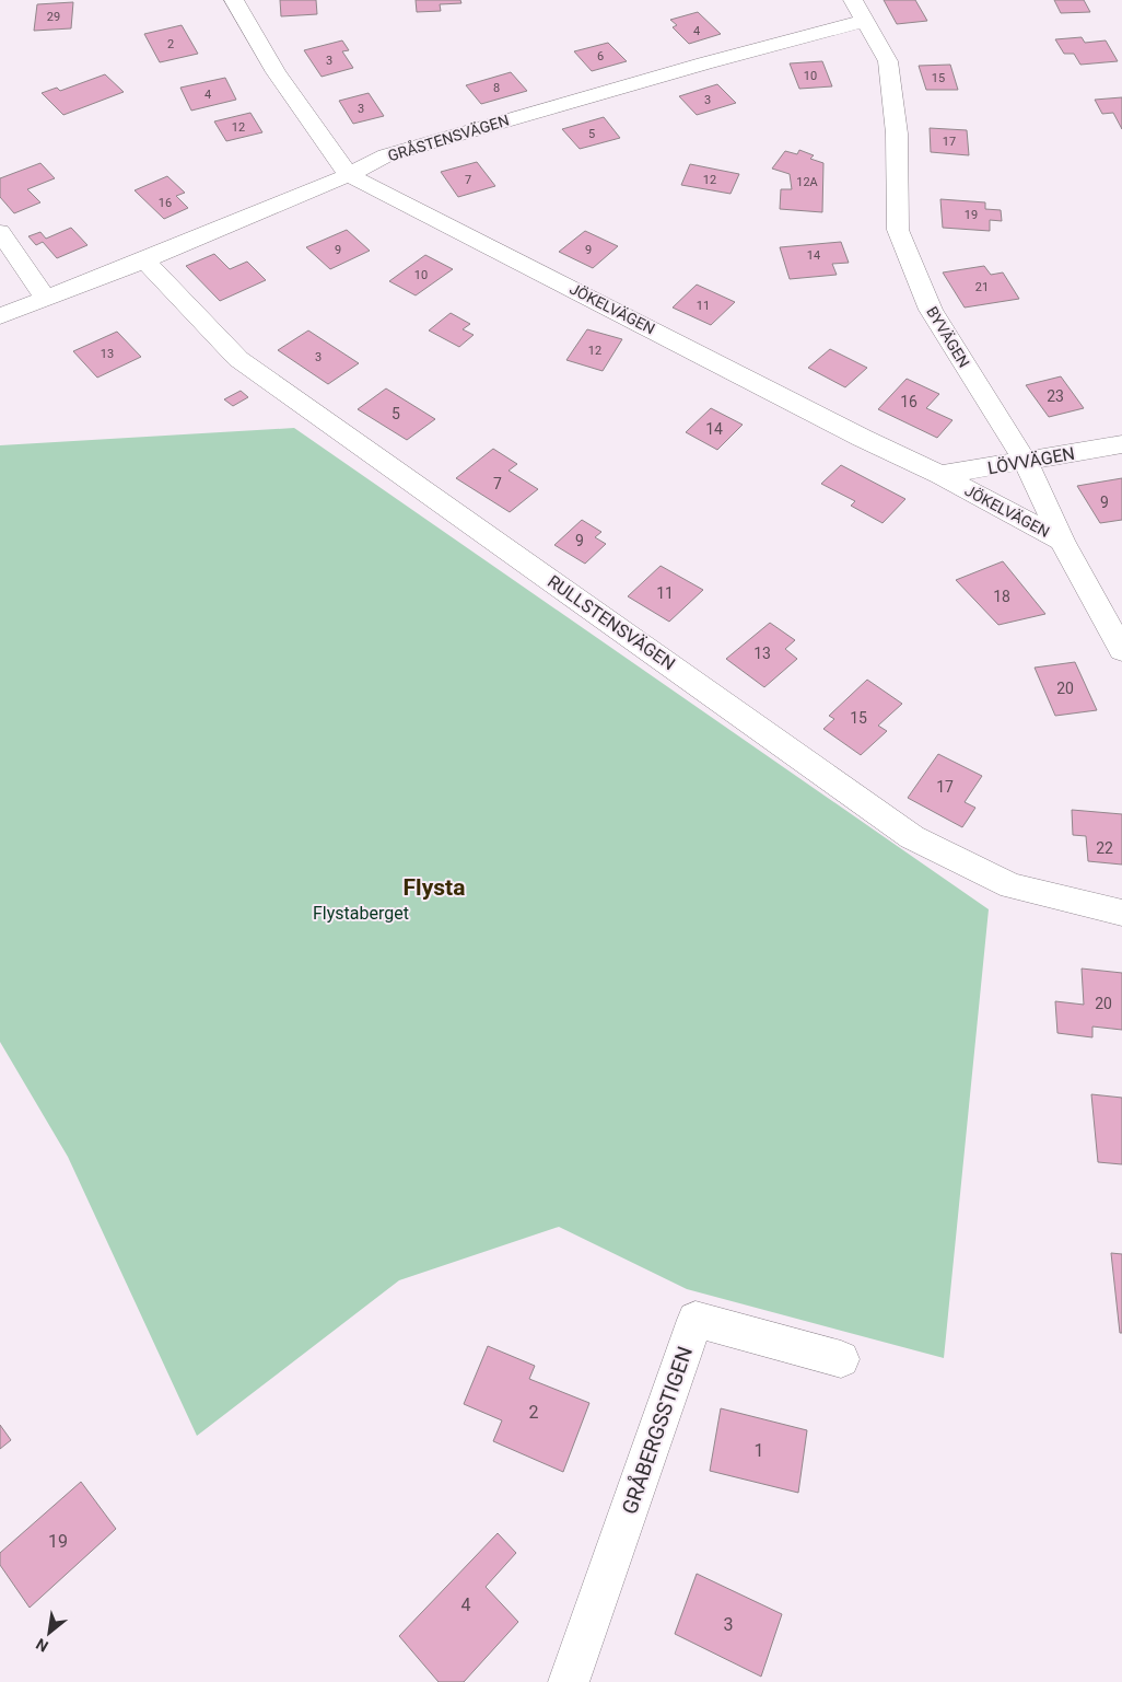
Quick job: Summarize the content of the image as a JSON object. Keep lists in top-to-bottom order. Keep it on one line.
{"streets":{"street":["GRÅSTENSVÄGEN","JÖKELVÄGEN","BYVÄGEN","LÖVVÄGEN","RULLSTENSVÄGEN","GRÅBERGSSTIGEN"]},"crossings":[["GRÅSTENSVÄGEN","JÖKELVÄGEN"],["GRÅSTENSVÄGEN","BYVÄGEN"],["GRÅSTENSVÄGEN","RULLSTENSVÄGEN"],["JÖKELVÄGEN","BYVÄGEN"],["JÖKELVÄGEN","LÖVVÄGEN"],["BYVÄGEN","LÖVVÄGEN"]],"districts":["Flysta"],"parks":["Flystaberget"],"house_numbers":["29","4","2","6","3","10","15","8","4","3","3","12","5","17","7","12","12A","16","19","9","9","14","10","21","11","12","13","3","23","16","5","14","7","9","9","11","18","13","20","15","17","22","20","2","1","19","4","3"],"north":"bottom left"}
